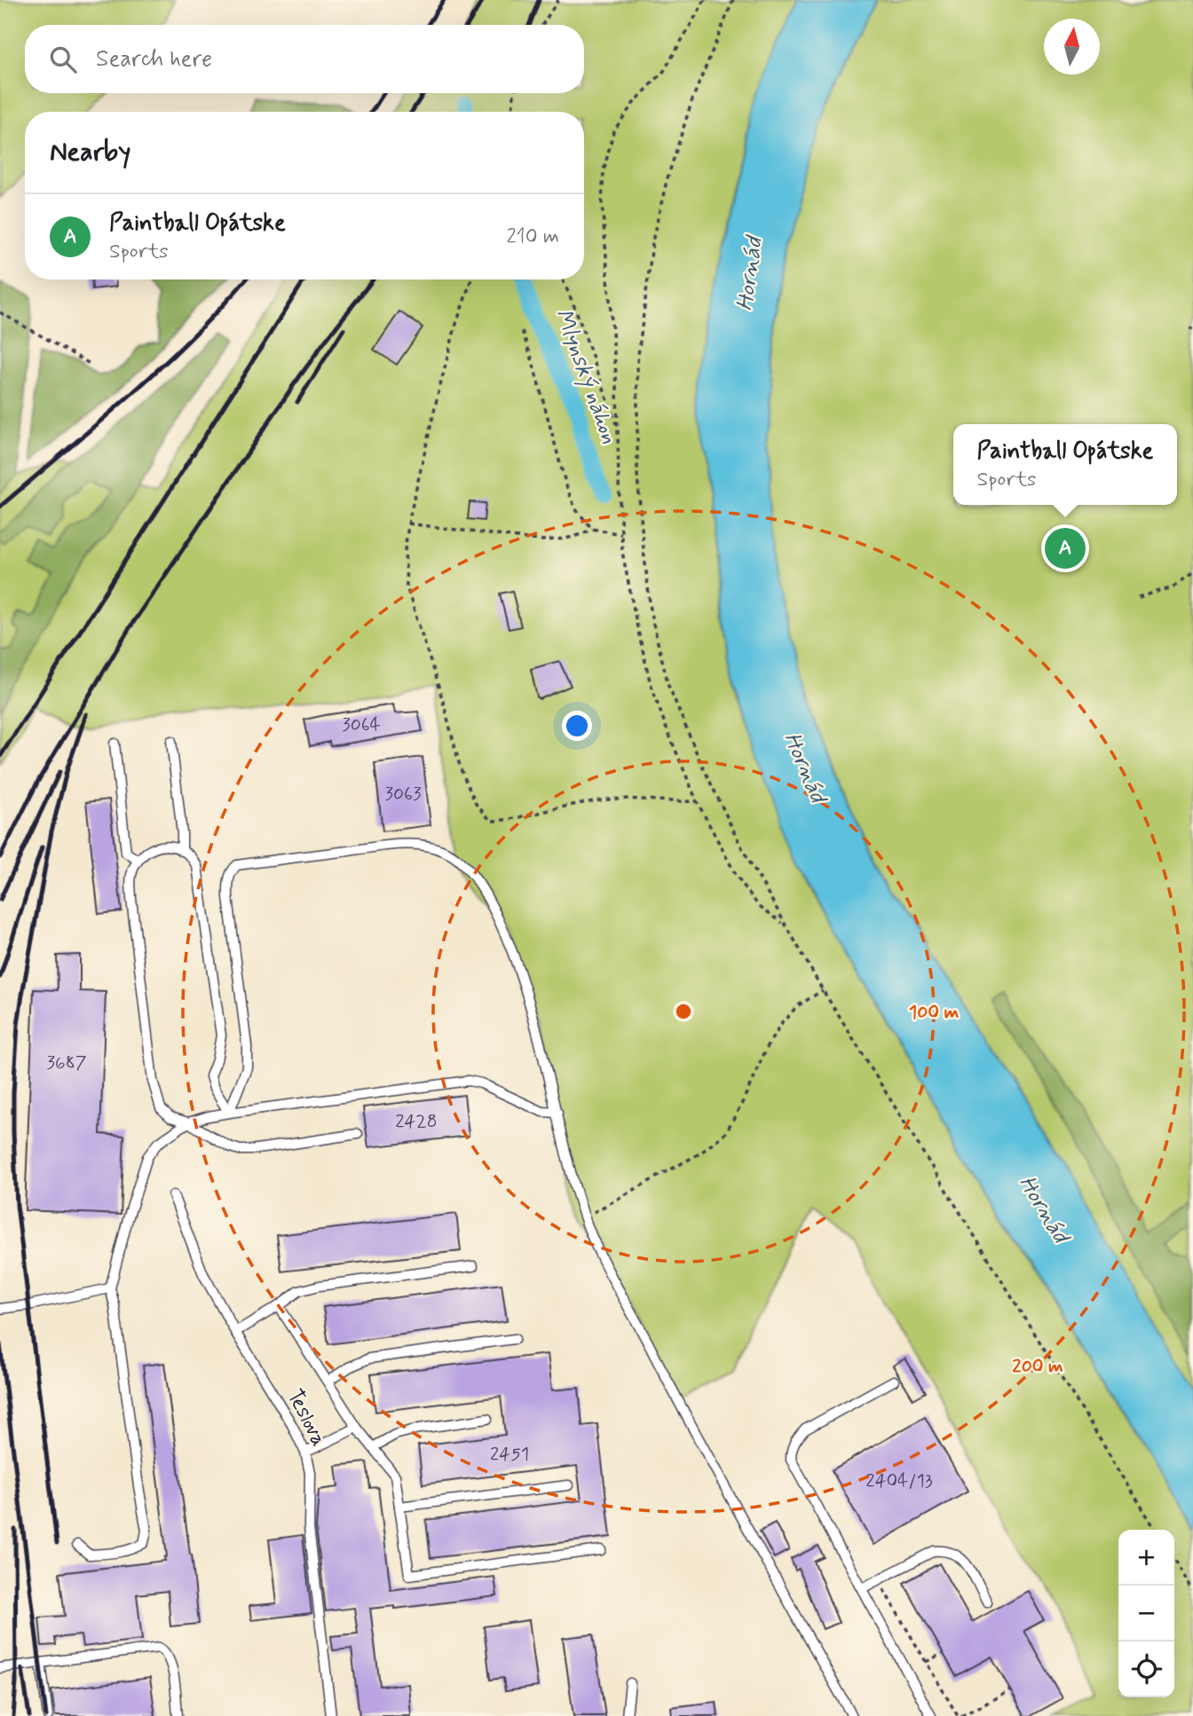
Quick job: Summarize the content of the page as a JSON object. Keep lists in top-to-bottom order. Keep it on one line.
{"streets":{"lane":["Teslova"]},"water":["Hornád","Mlynský náhon"],"house_numbers":["3064","3063","3687","2428","2451","2404/13"],"north":"top","page":{"search":"Search here","heading":"Nearby","list":[{"mark":"A","name":"Paintball Opátske","note":"Sports","value":"210 m"}],"popup":["Paintball Opátske","Sports"],"pins":"A","map_buttons":["+","−"]},"rings":["100 m","200 m"]}
